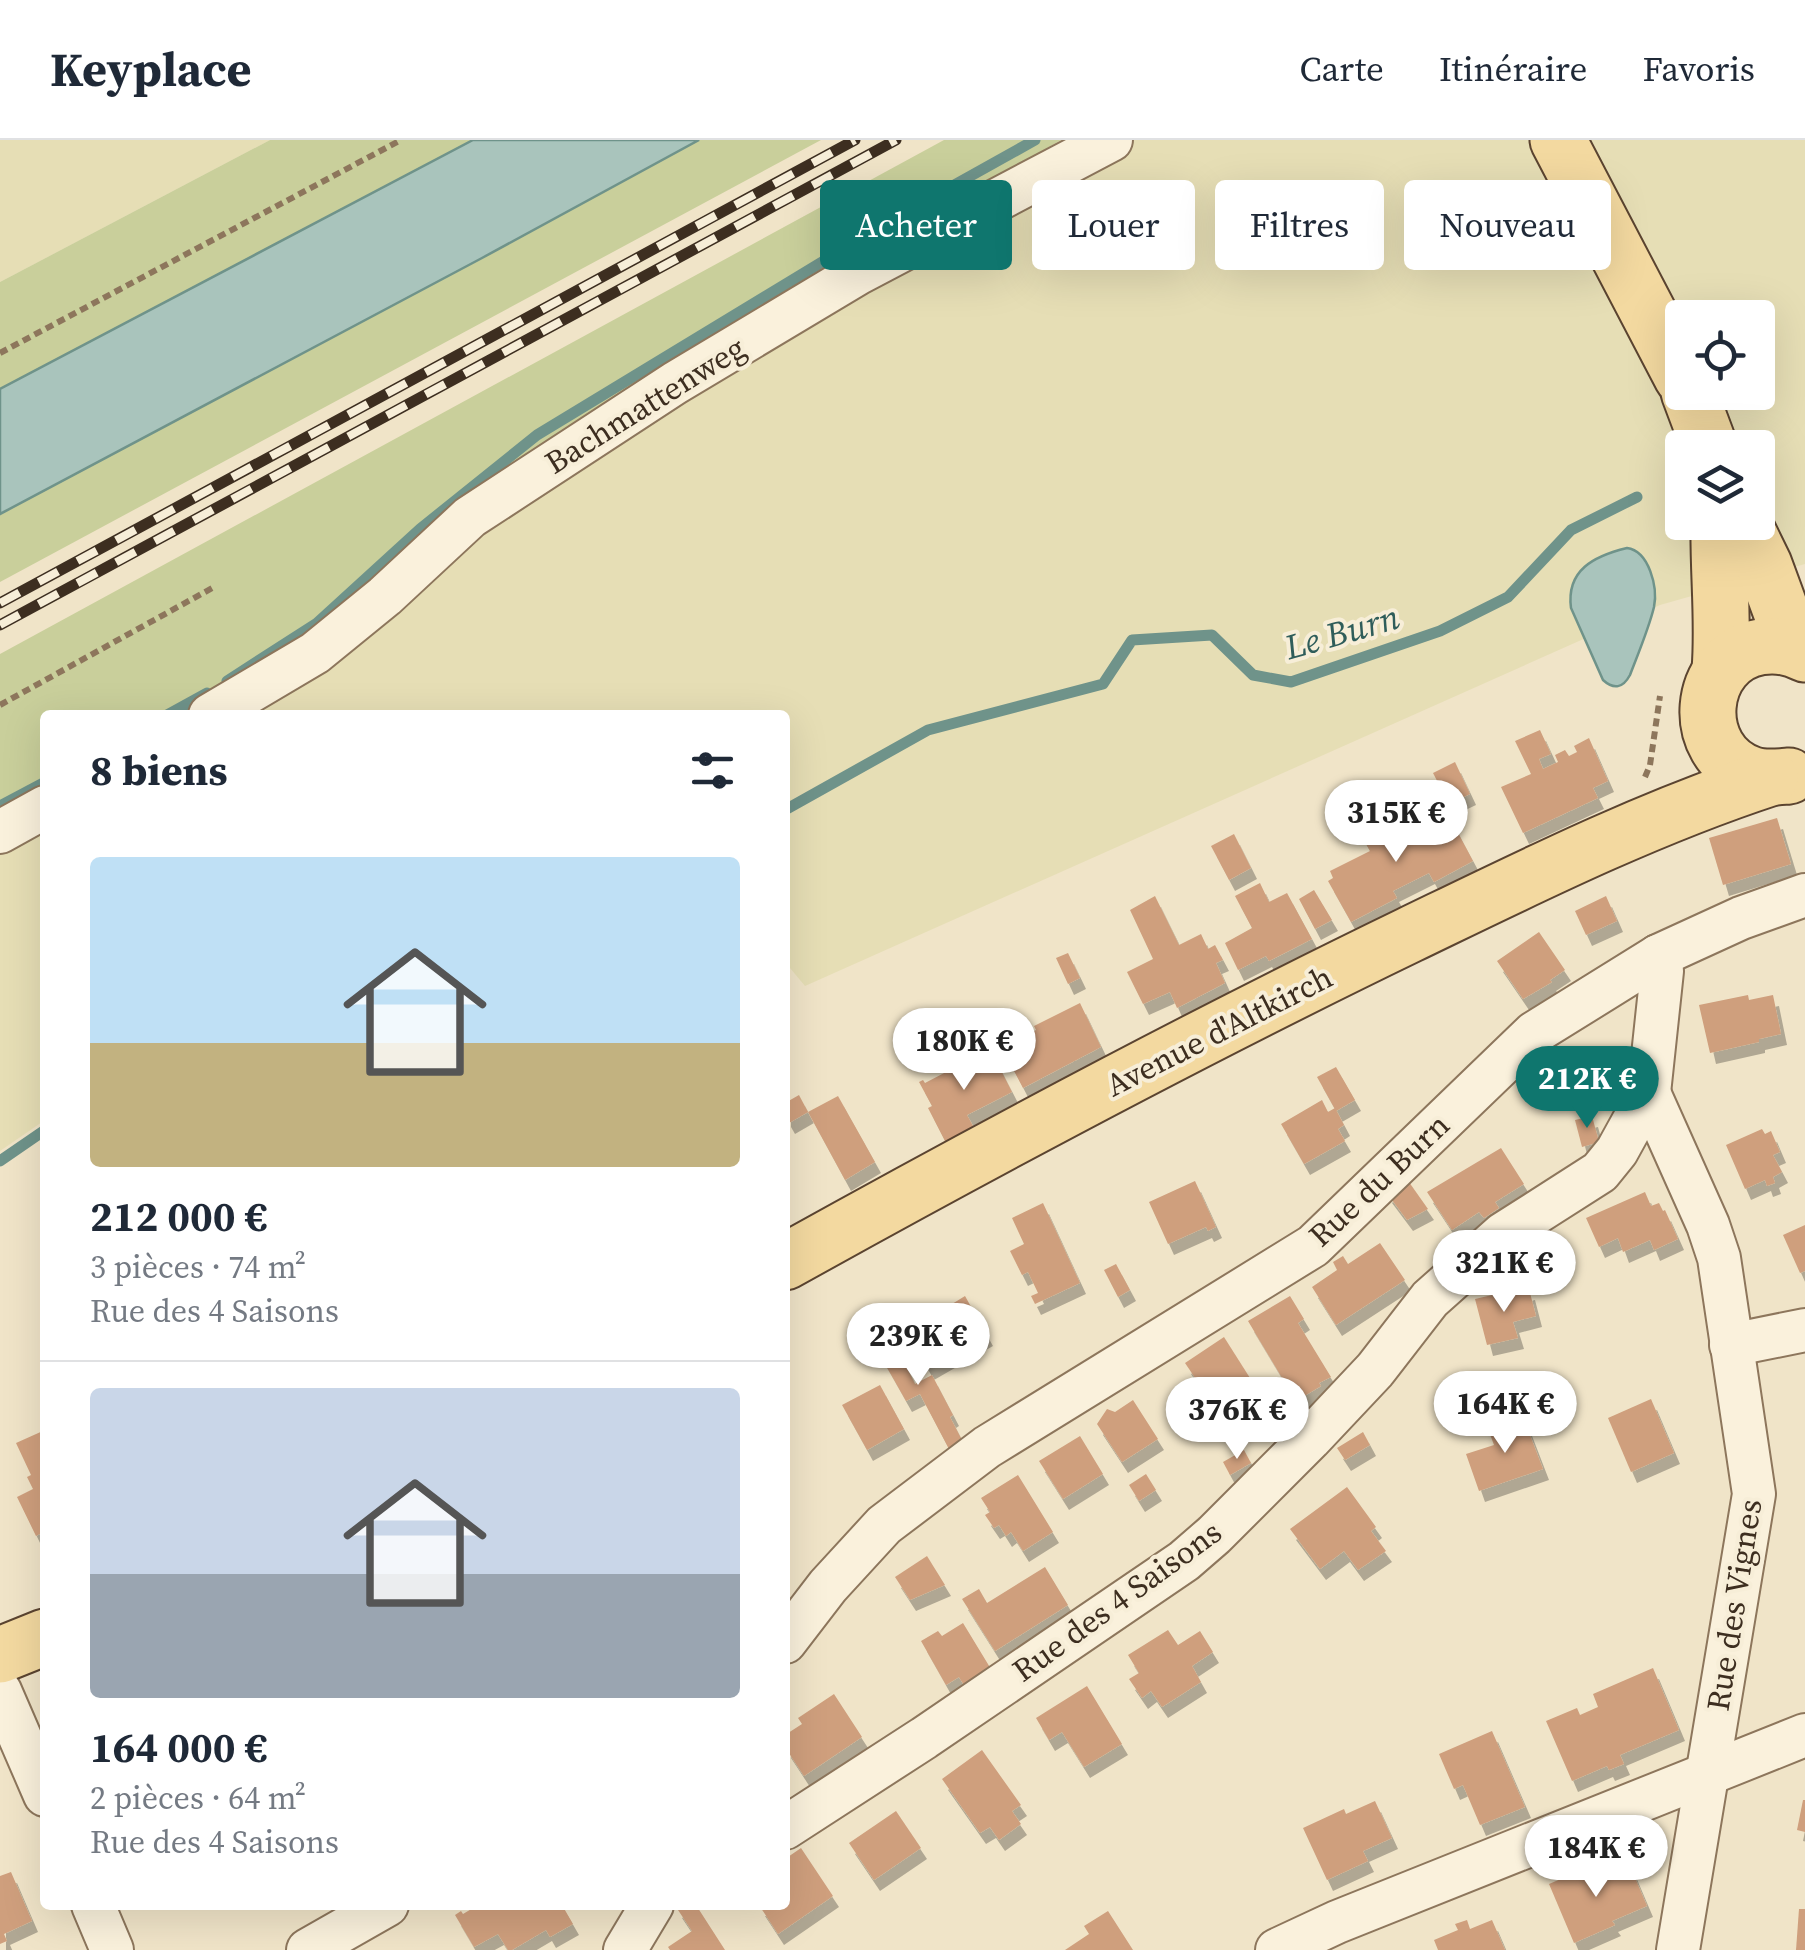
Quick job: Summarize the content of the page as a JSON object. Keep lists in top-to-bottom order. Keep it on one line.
{"streets":{"main road":["Avenue d'Altkirch"],"street":["Bachmattenweg","Rue du Burn","Rue des 4 Saisons","Rue des Vignes"]},"crossings":[["Rue du Burn","Rue des 4 Saisons"],["Rue des 4 Saisons","Rue des Vignes"]],"water":["Le Burn"],"page":{"header":"Keyplace","nav":["Carte","Itinéraire","Favoris"],"chip":["Acheter","Louer","Filtres","Nouveau"],"heading":"8 biens","price":["315K €","180K €","212K €","321K €","239K €","164K €","376K €","184K €"],"list":[{"name":"212 000 €","note":"3 pièces · 74 m² · Rue des 4 Saisons"},{"name":"164 000 €","note":"2 pièces · 64 m² · Rue des 4 Saisons"}]}}
